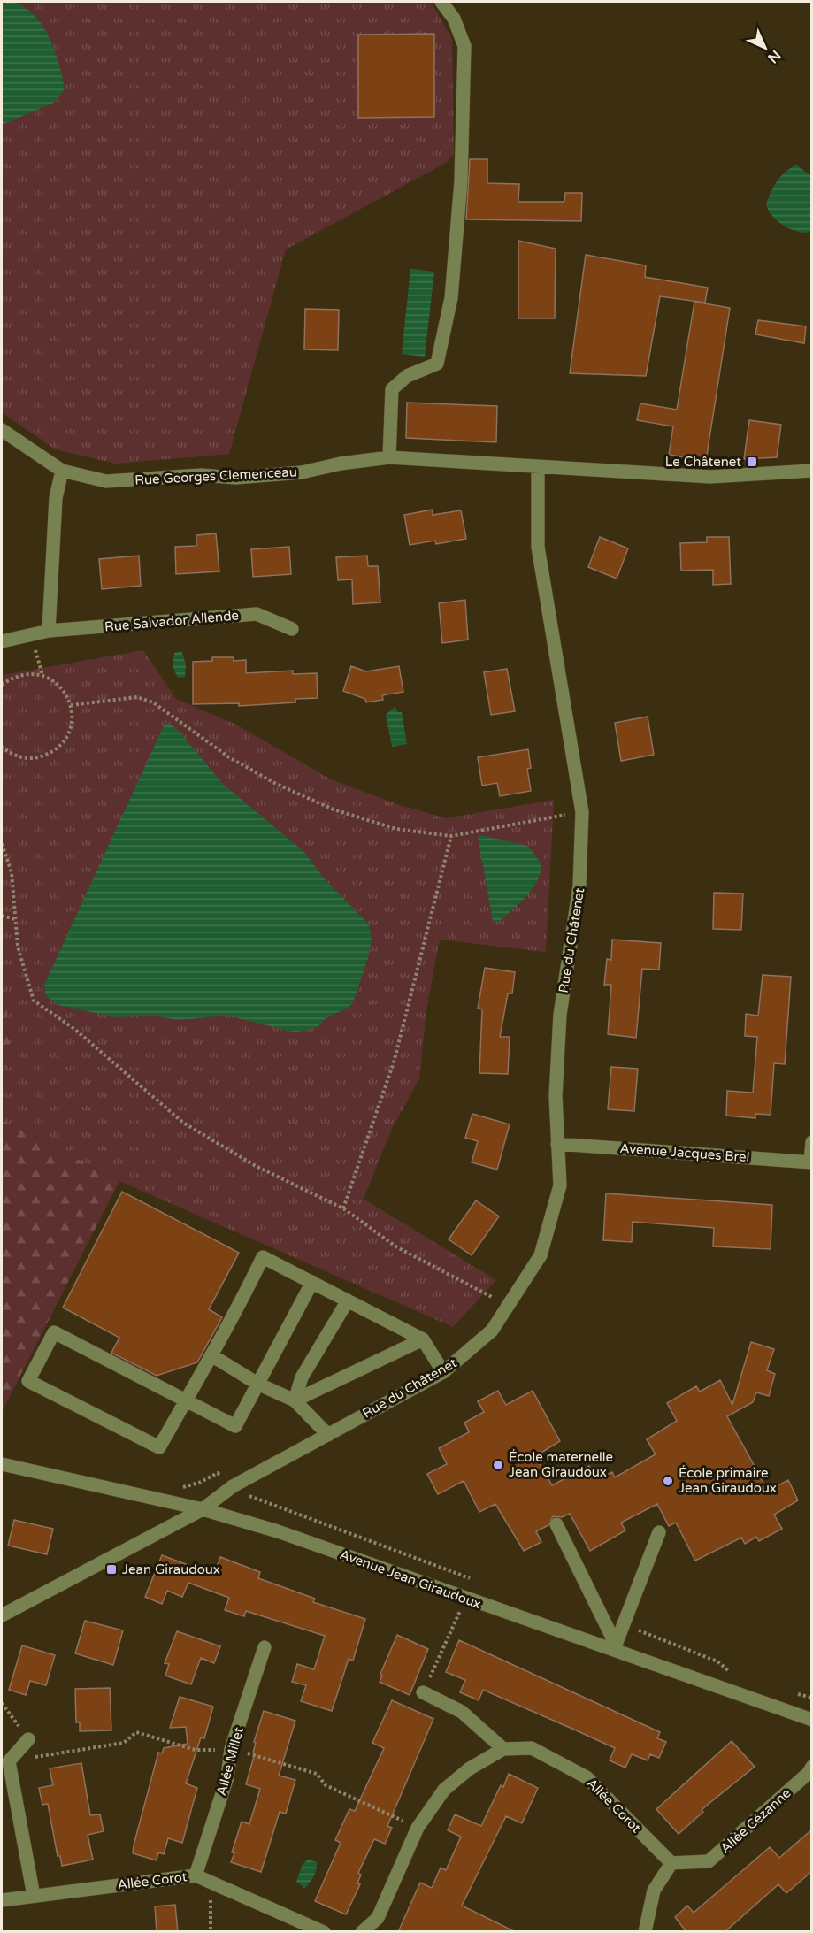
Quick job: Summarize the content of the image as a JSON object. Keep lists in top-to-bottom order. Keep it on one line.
{"streets":{"street":["Rue Georges Clemenceau","Rue Salvador Allende","Rue du Châtenet","Avenue Jacques Brel","Avenue Jean Giraudoux","Allée Millet","Allée Corot","Allée Cézanne"]},"crossings":[["Rue Georges Clemenceau","Rue du Châtenet"],["Rue du Châtenet","Avenue Jacques Brel"],["Rue du Châtenet","Avenue Jean Giraudoux"],["Allée Millet","Allée Corot"],["Allée Corot","Allée Cézanne"]],"places":{"transit":["Le Châtenet","Jean Giraudoux"],"other":["École maternelle Jean Giraudoux","École primaire Jean Giraudoux"]},"north":"bottom right"}
